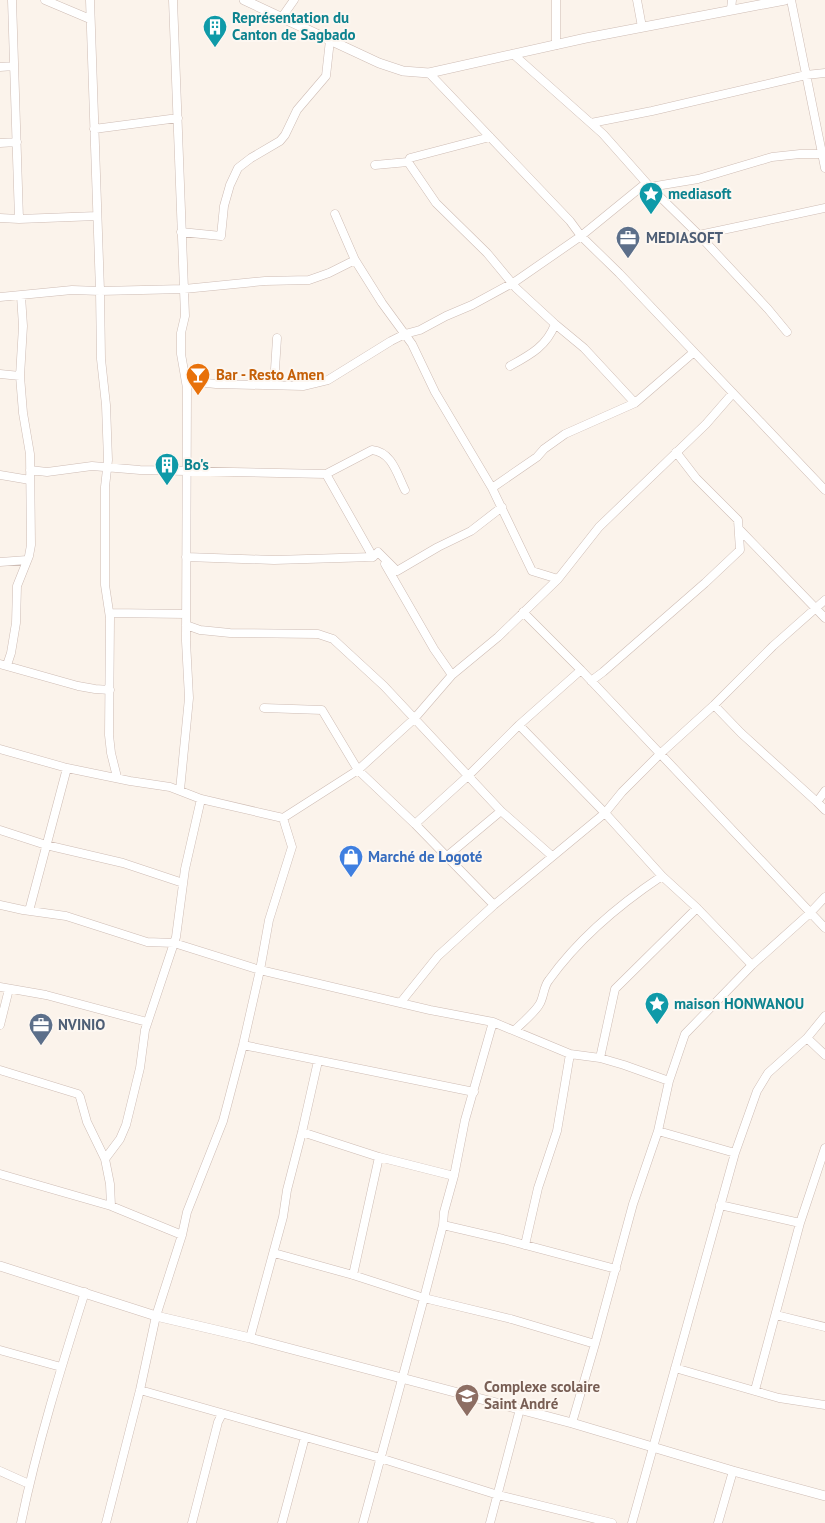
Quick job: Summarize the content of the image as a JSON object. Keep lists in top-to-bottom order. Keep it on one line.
{"places":{"building":["Représentation du Canton de Sagbado","Bo's"],"place":["mediasoft","maison HONWANOU"],"office":["MEDIASOFT","NVINIO"],"bar":["Bar - Resto Amen"],"shop":["Marché de Logoté"],"school or university":["Complexe scolaire Saint André"]}}
